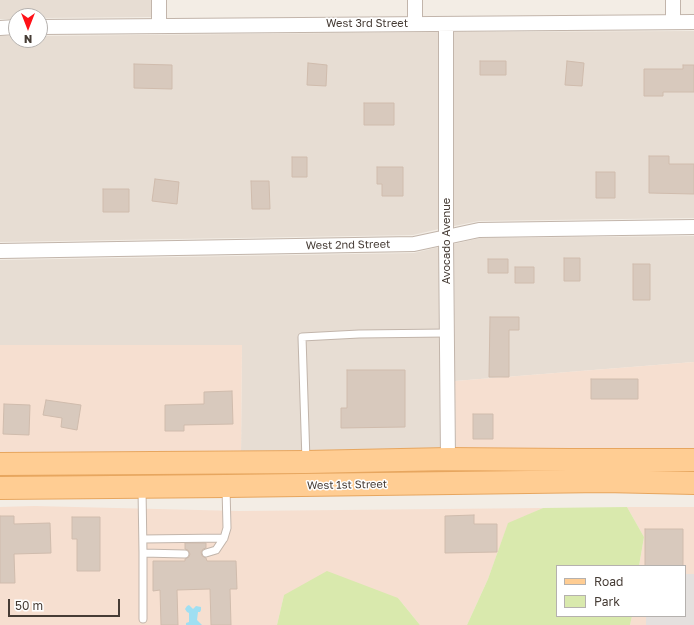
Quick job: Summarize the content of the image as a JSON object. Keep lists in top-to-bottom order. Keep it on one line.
{"streets":{"main road":["West 1st Street"],"street":["West 3rd Street","Avocado Avenue","West 2nd Street"]},"crossings":[["West 3rd Street","Avocado Avenue"],["Avocado Avenue","West 2nd Street"]],"legend":["Road","Park"],"scale_bar":"50 m","north":"bottom"}
